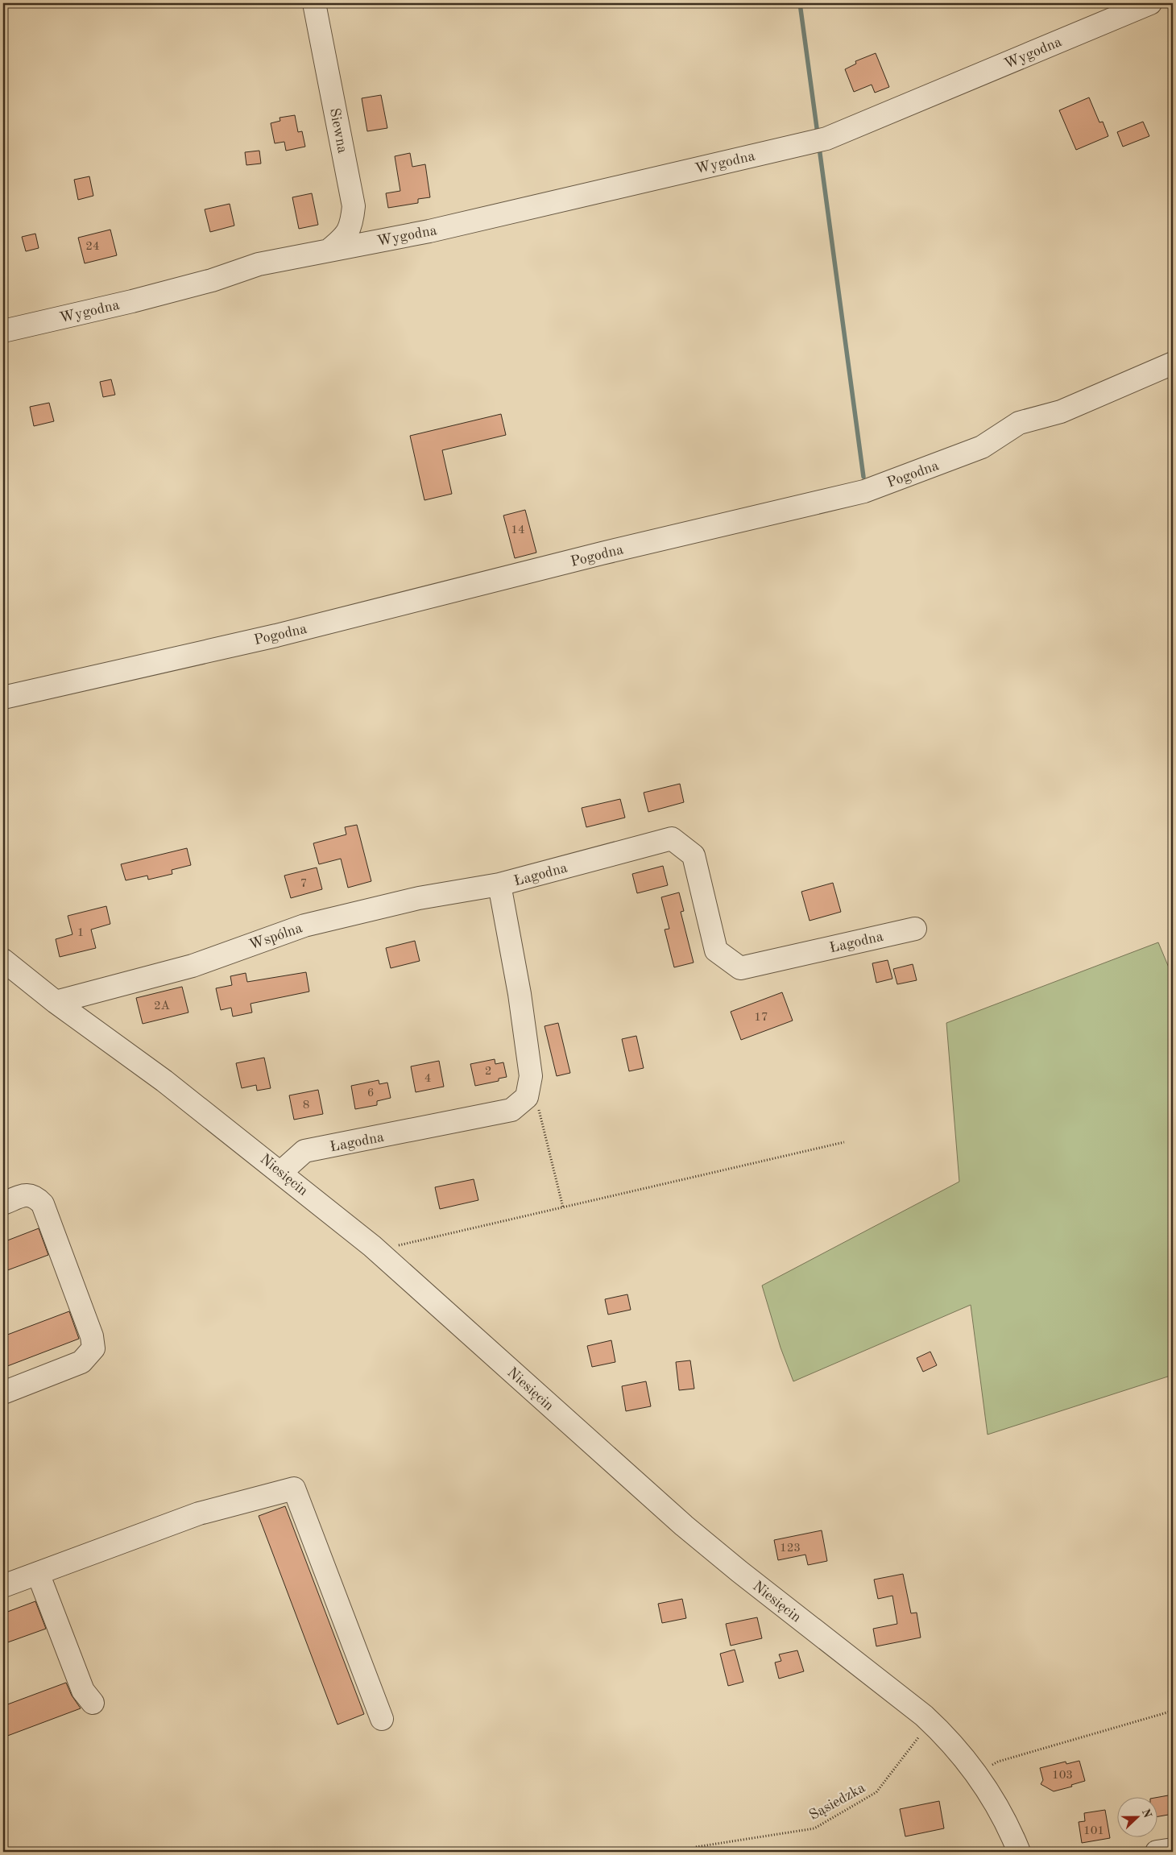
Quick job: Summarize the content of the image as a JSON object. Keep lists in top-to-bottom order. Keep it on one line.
{"streets":{"street":["Wygodna","Siewna","Pogodna","Łagodna","Wspólna","Niesięcin"],"path":["Sąsiedzka"]},"crossings":[["Wygodna","Siewna"],["Łagodna","Wspólna"],["Łagodna","Niesięcin"],["Wspólna","Niesięcin"],["Niesięcin","Sąsiedzka"]],"house_numbers":["24","14","7","1","2A","17","2","4","6","8","123","103","101"],"north":"right"}
